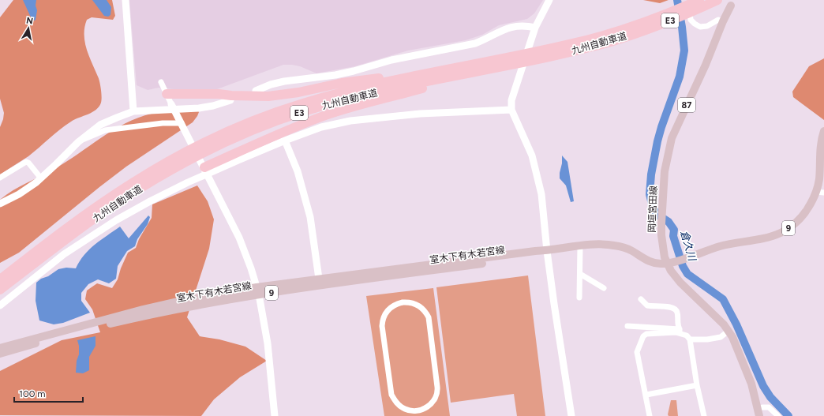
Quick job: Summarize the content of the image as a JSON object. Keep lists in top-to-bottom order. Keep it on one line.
{"streets":{"highway":["E3","九州自動車道"],"main road":["87","岡垣宮田線","9","室木下有木若宮線"]},"crossings":[["岡垣宮田線","室木下有木若宮線"]],"water":["倉久川"],"scale_bar":"100 m","north":"top"}
